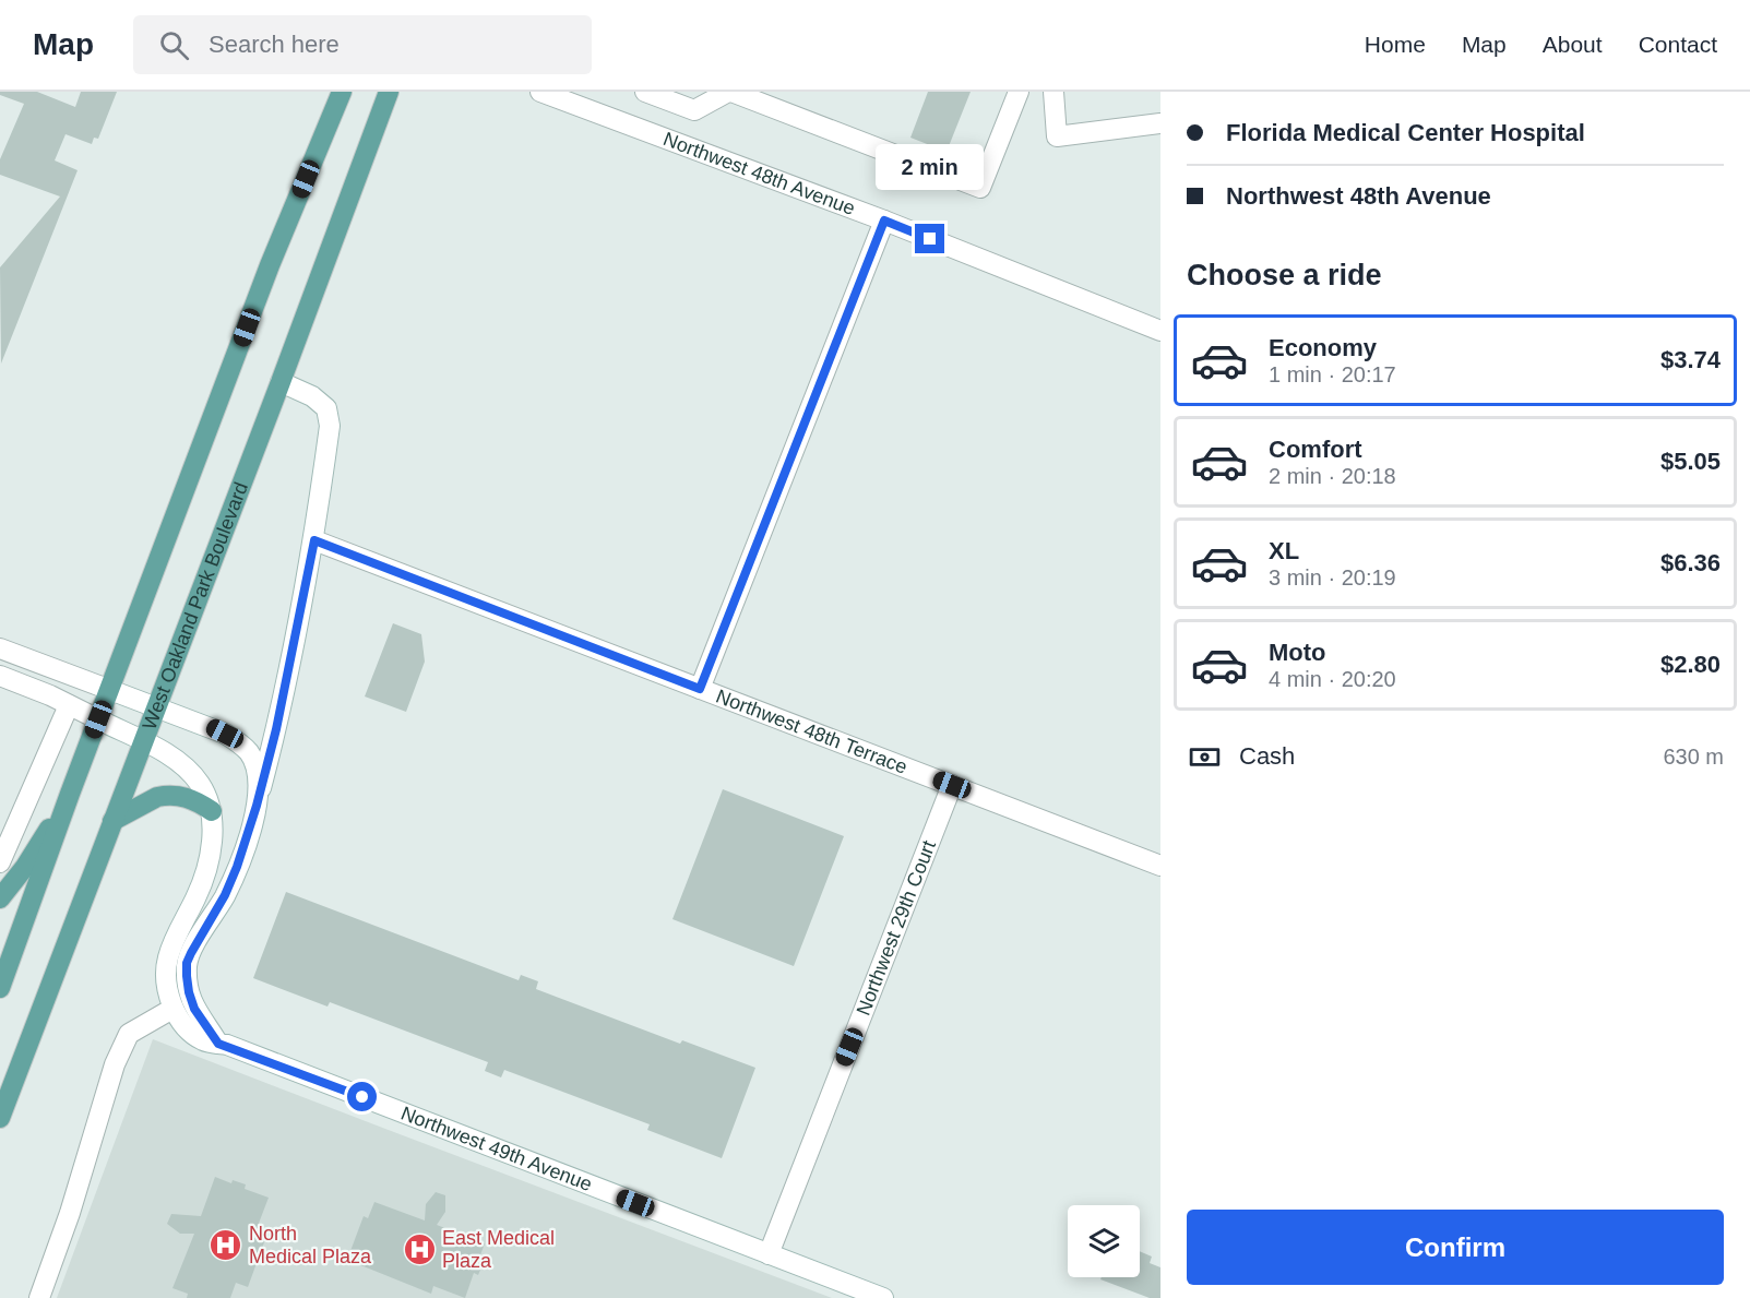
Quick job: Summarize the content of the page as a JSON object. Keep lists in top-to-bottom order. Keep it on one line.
{"streets":{"main road":["West Oakland Park Boulevard"],"street":["Northwest 48th Avenue","Northwest 48th Terrace","Northwest 29th Court","Northwest 49th Avenue"]},"crossings":[["Northwest 48th Terrace","Northwest 29th Court"],["Northwest 29th Court","Northwest 49th Avenue"]],"places":{"hospital":["North Medical Plaza","East Medical Plaza"]},"page":{"header":"Map","search":"Search here","nav":["Home","Map","About","Contact"],"banner":["Florida Medical Center Hospital","Northwest 48th Avenue"],"bubble":"2 min","heading":"Choose a ride","list":[{"name":"Economy","note":"1 min · 20:17","value":"$3.74"},{"name":"Comfort","note":"2 min · 20:18","value":"$5.05"},{"name":"XL","note":"3 min · 20:19","value":"$6.36"},{"name":"Moto","note":"4 min · 20:20","value":"$2.80"}],"pay":["Cash","630 m"],"buttons":"Confirm"}}
